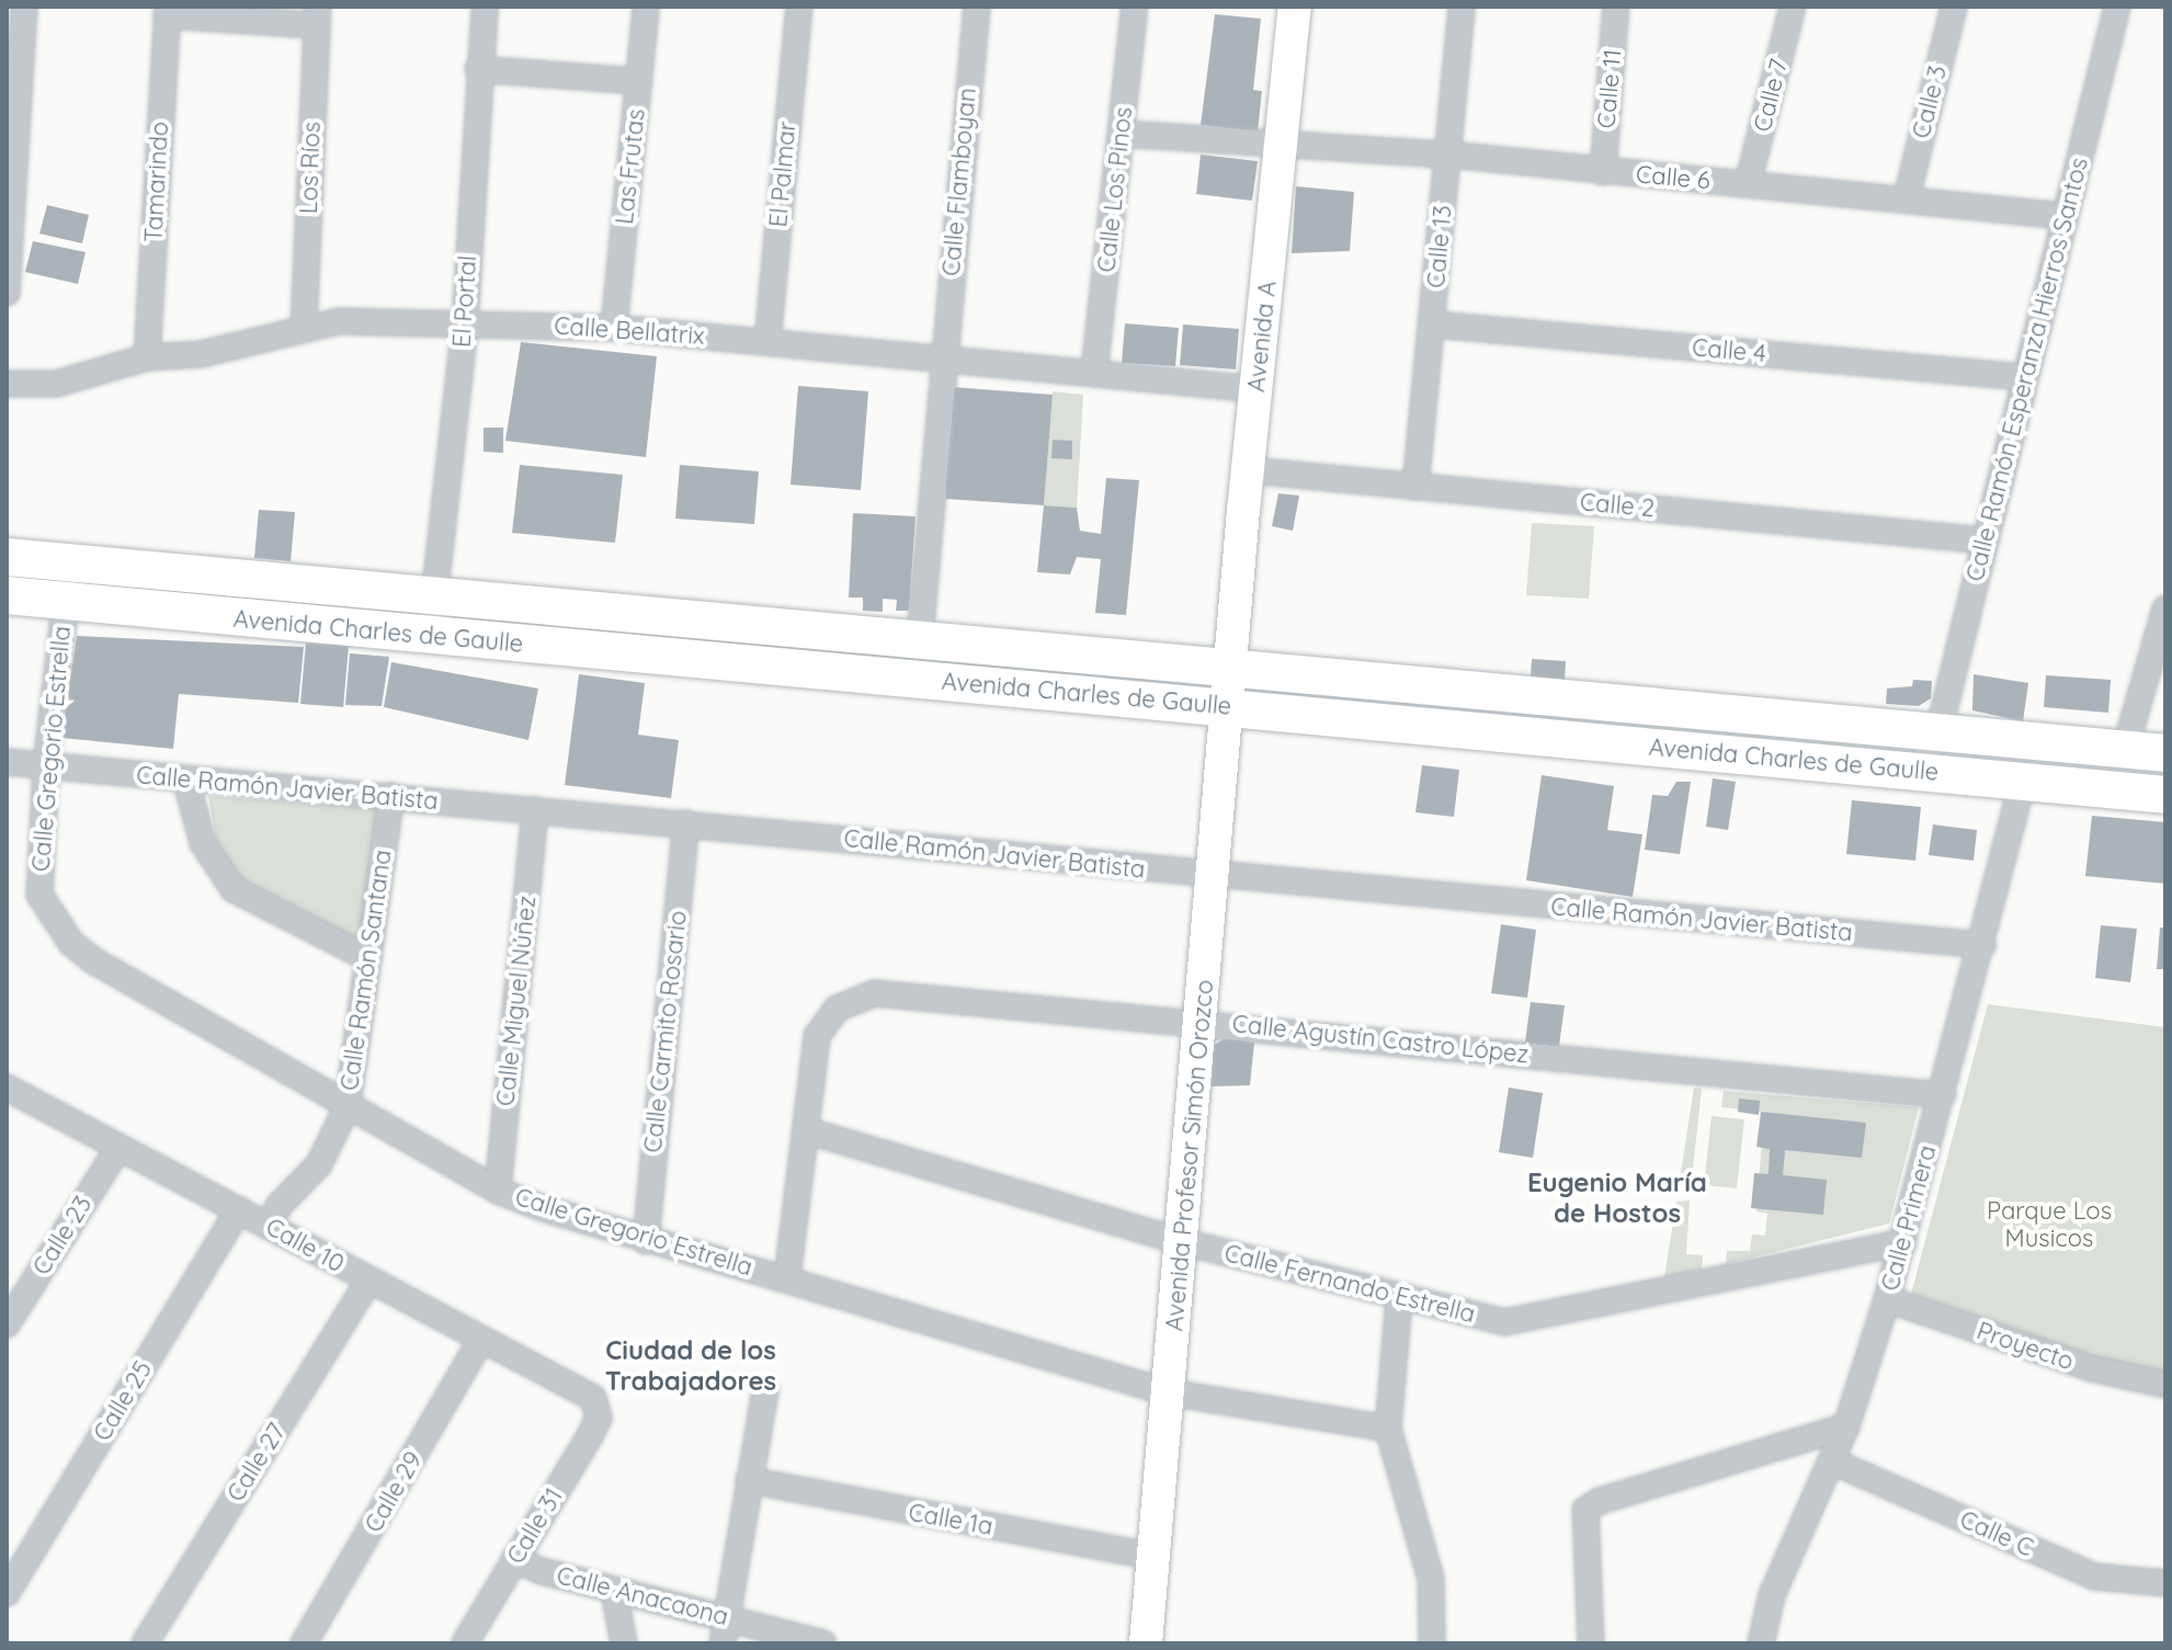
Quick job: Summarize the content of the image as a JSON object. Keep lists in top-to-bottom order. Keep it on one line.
{"streets":{"main road":["Avenida A","Avenida Charles de Gaulle","Avenida Profesor Simón Orozco"],"street":["Calle 11","Calle 7","Calle 3","Las Frutas","Los Ríos","El Palmar","Calle 6","Tamarindo","Calle Flamboyan","Calle Los Pinos","Calle 13","El Portal","Calle Bellatrix","Calle 4","Calle Ramón Esperanza Hierros Santos","Calle 2","Calle Gregorio Estrella","Calle Ramón Javier Batista","Calle Ramón Santana","Calle Miguel Núñez","Calle Carmito Rosario","Calle Agustín Castro López","Calle Primera","Calle 23","Calle 10","Calle Fernando Estrella","Proyecto","Calle 25","Calle 27","Calle 29","Calle 1a","Calle 31","Calle C","Calle Anacaona"]},"crossings":[["Calle 11","Calle 6"],["Calle 7","Calle 6"],["Calle 3","Calle 6"],["Las Frutas","Calle Bellatrix"],["Los Ríos","Calle Bellatrix"],["El Palmar","Calle Bellatrix"],["Calle 6","Calle Los Pinos"],["Calle 6","Calle 13"],["Calle 6","Avenida A"],["Calle 6","Calle Ramón Esperanza Hierros Santos"],["Tamarindo","Calle Bellatrix"],["Calle Flamboyan","Calle Bellatrix"],["Calle Flamboyan","Avenida Charles de Gaulle"],["Calle Los Pinos","Calle Bellatrix"],["Calle 13","Calle 4"],["Calle 13","Calle 2"],["El Portal","Calle Bellatrix"],["El Portal","Avenida Charles de Gaulle"],["Calle Bellatrix","Avenida A"],["Avenida A","Calle 2"],["Avenida A","Avenida Charles de Gaulle"],["Avenida A","Avenida Profesor Simón Orozco"],["Calle 4","Calle Ramón Esperanza Hierros Santos"],["Calle Ramón Esperanza Hierros Santos","Calle 2"],["Calle Ramón Esperanza Hierros Santos","Avenida Charles de Gaulle"],["Avenida Charles de Gaulle","Calle Gregorio Estrella"],["Avenida Charles de Gaulle","Avenida Profesor Simón Orozco"],["Avenida Charles de Gaulle","Calle Primera"],["Calle Gregorio Estrella","Calle Ramón Javier Batista"],["Calle Gregorio Estrella","Calle Ramón Santana"],["Calle Gregorio Estrella","Calle Miguel Núñez"],["Calle Gregorio Estrella","Calle Carmito Rosario"],["Calle Gregorio Estrella","Calle Agustín Castro López"],["Calle Gregorio Estrella","Avenida Profesor Simón Orozco"],["Calle Ramón Javier Batista","Calle Ramón Santana"],["Calle Ramón Javier Batista","Calle Miguel Núñez"],["Calle Ramón Javier Batista","Calle Carmito Rosario"],["Calle Ramón Javier Batista","Avenida Profesor Simón Orozco"],["Calle Ramón Javier Batista","Calle Primera"],["Calle Ramón Santana","Calle 10"],["Calle Agustín Castro López","Avenida Profesor Simón Orozco"],["Calle Agustín Castro López","Calle Primera"],["Calle Agustín Castro López","Calle Fernando Estrella"],["Avenida Profesor Simón Orozco","Calle Fernando Estrella"],["Avenida Profesor Simón Orozco","Calle 1a"],["Calle Primera","Calle Fernando Estrella"],["Calle Primera","Proyecto"],["Calle Primera","Calle C"],["Calle 23","Calle 10"],["Calle 10","Calle 25"],["Calle 10","Calle 27"],["Calle 10","Calle 29"],["Calle 10","Calle 31"],["Calle 31","Calle Anacaona"]],"districts":["Eugenio María de Hostos","Ciudad de los Trabajadores"],"parks":["Parque Los Musicos"]}
